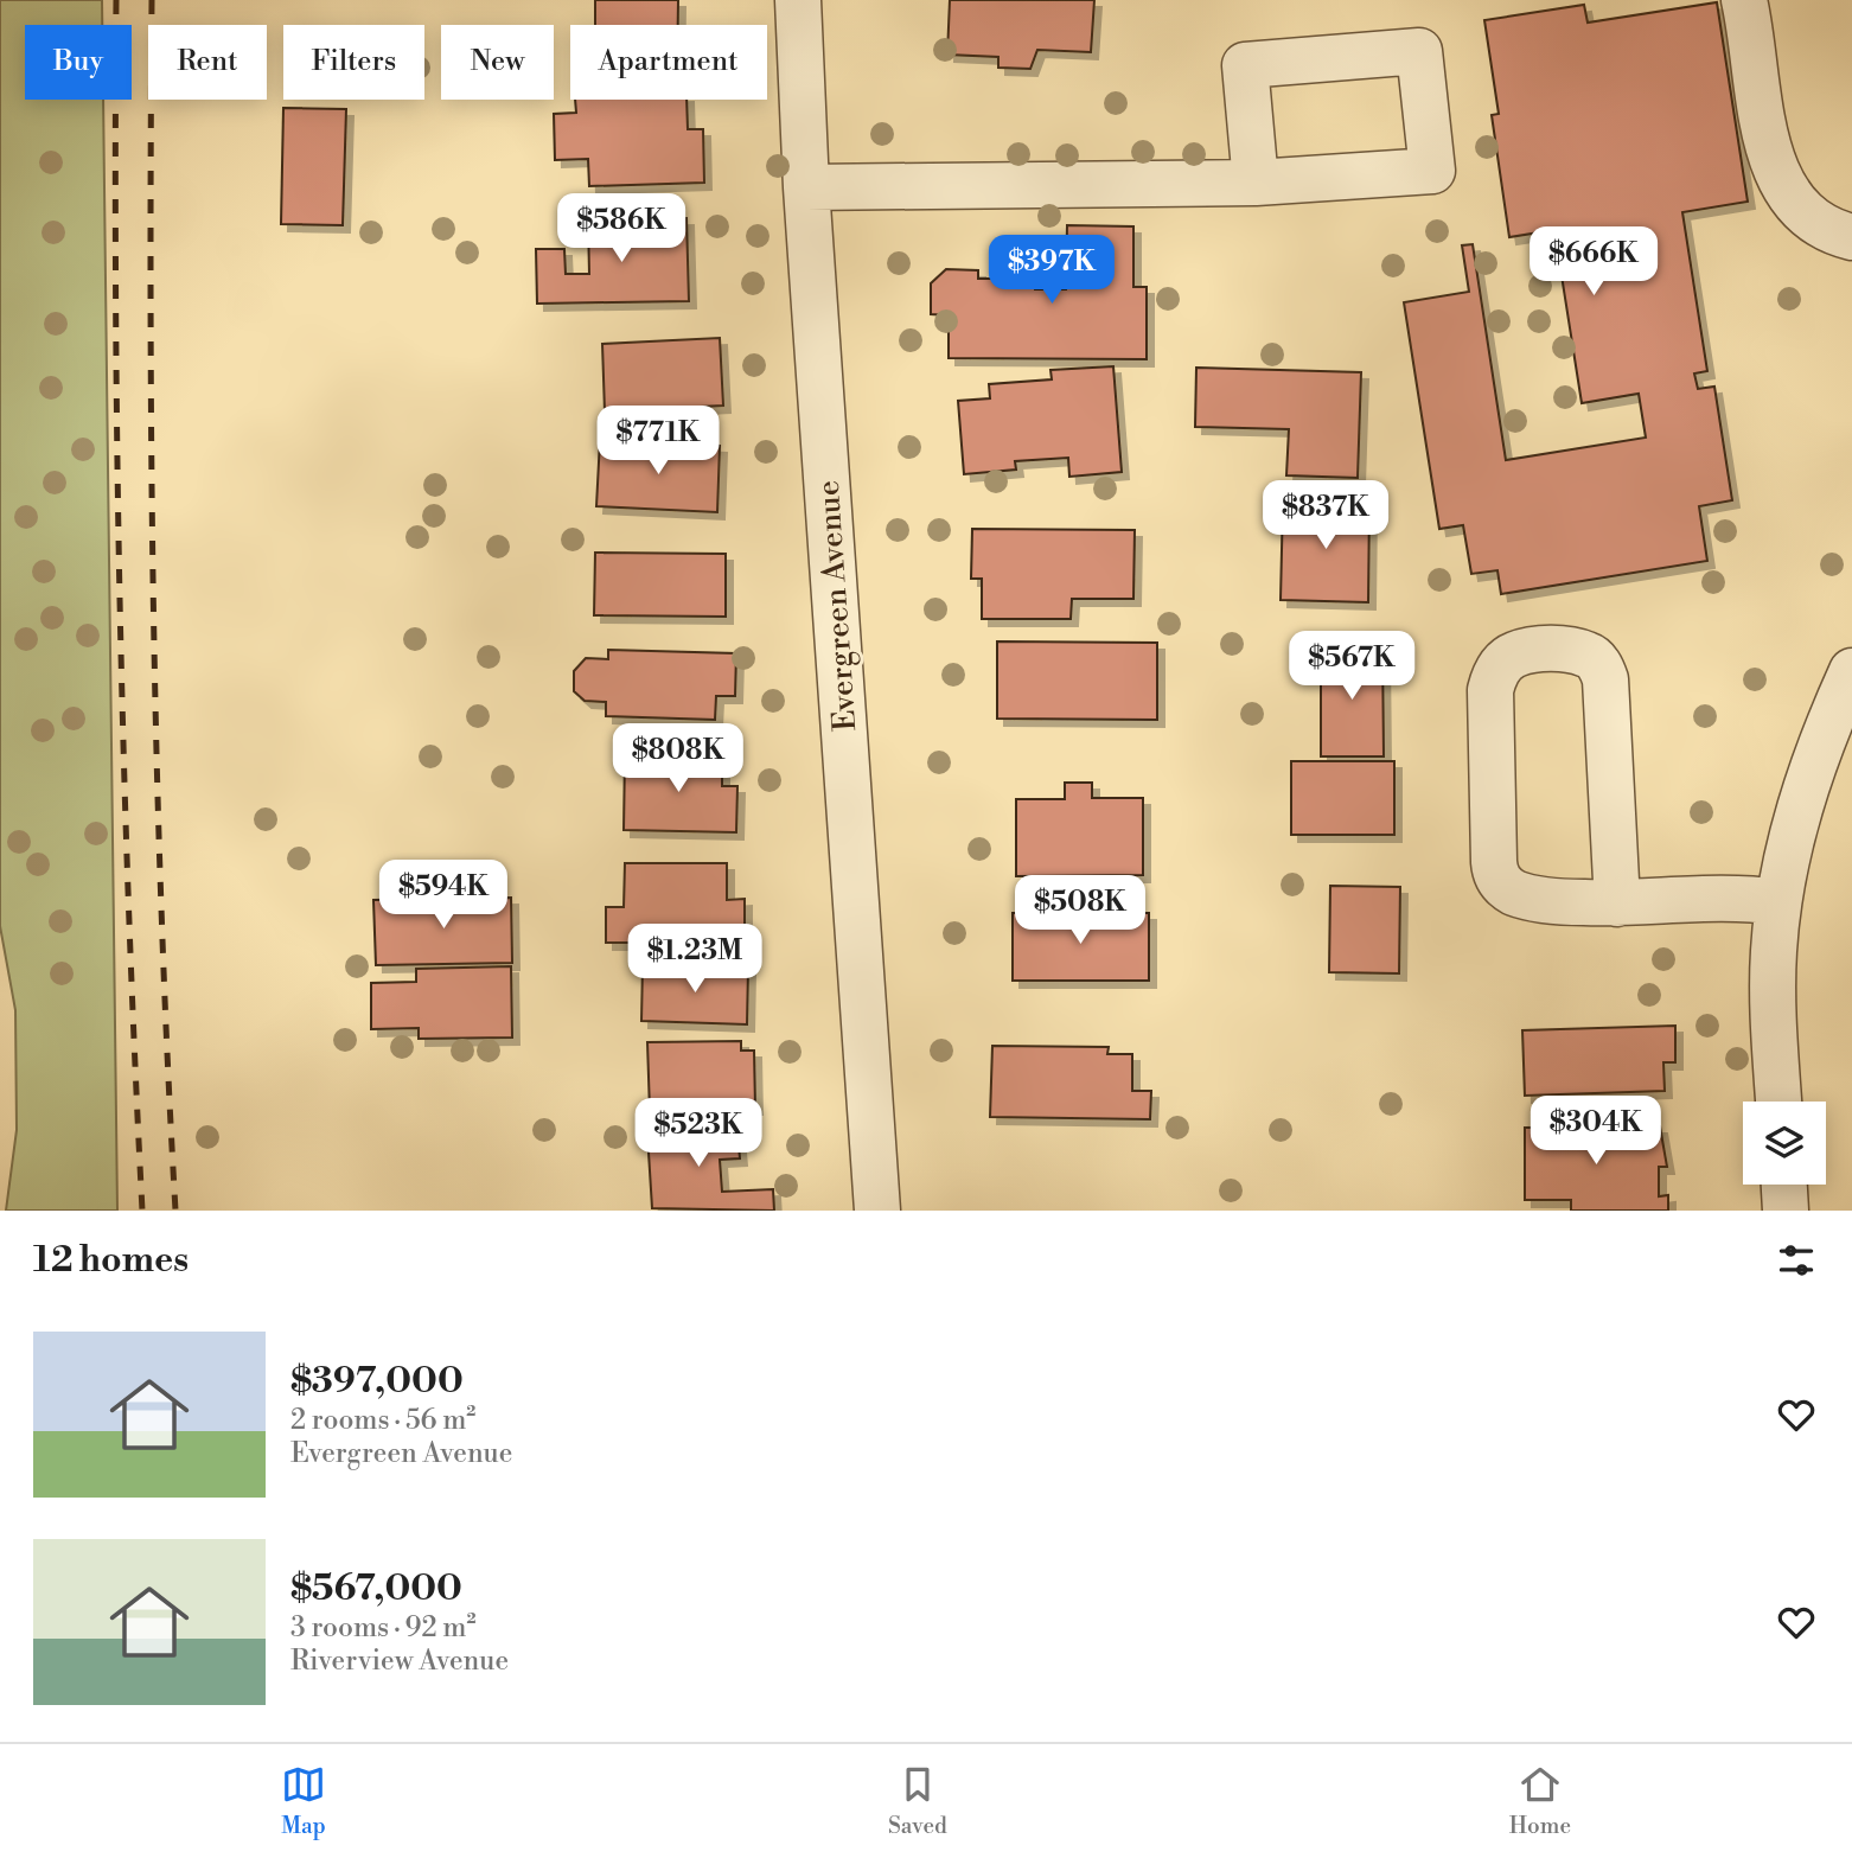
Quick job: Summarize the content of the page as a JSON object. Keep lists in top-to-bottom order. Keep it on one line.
{"streets":{"street":["Evergreen Avenue"]},"page":{"chip":["Buy","Rent","Filters","New","Apartment"],"price":["$586K","$666K","$397K","$771K","$837K","$567K","$808K","$594K","$508K","$1.23M","$304K","$523K"],"heading":"12 homes","list":[{"name":"$397,000","note":"2 rooms · 56 m² · Evergreen Avenue"},{"name":"$567,000","note":"3 rooms · 92 m² · Riverview Avenue"}],"tabs":["Map","Saved","Home"]}}
